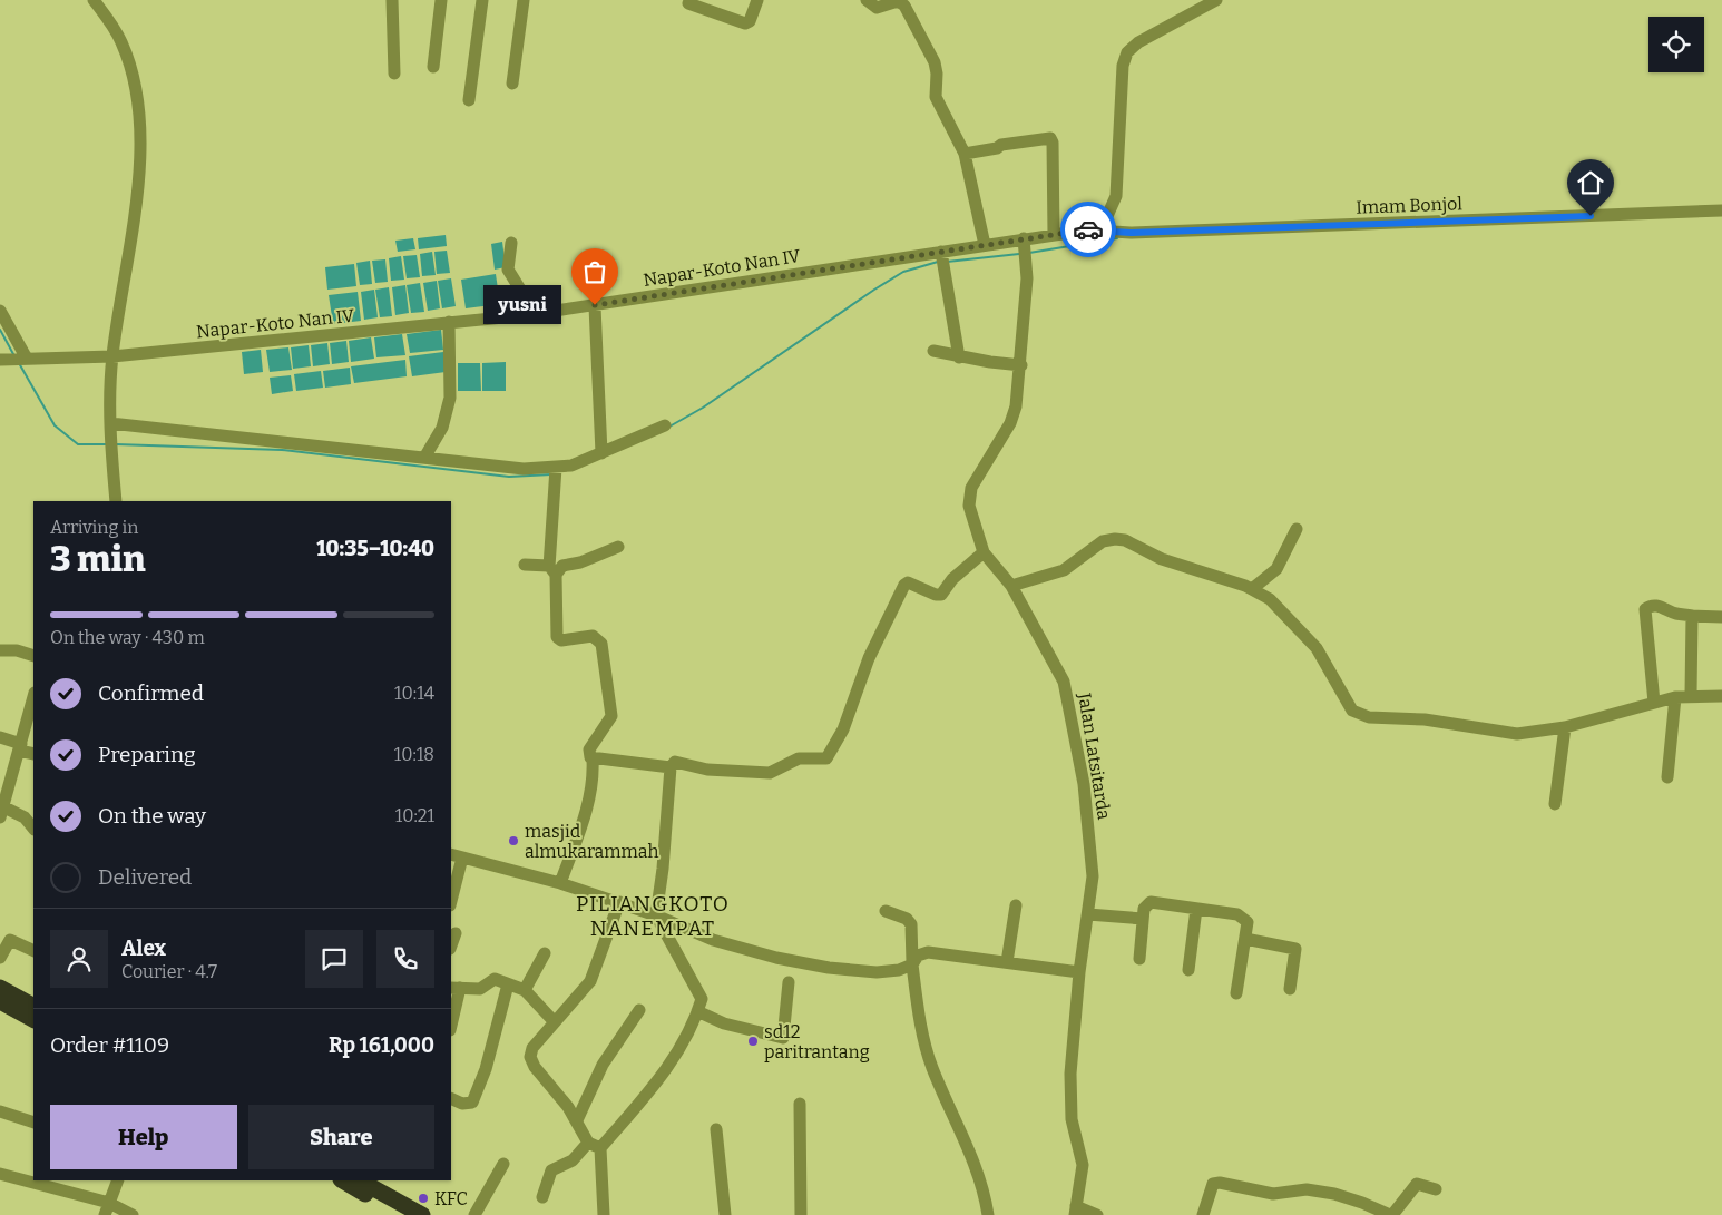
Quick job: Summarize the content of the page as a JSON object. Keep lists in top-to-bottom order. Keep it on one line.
{"streets":{"street":["Imam Bonjol","Napar-Koto Nan IV","Jalan Latsitarda"]},"crossings":[["Imam Bonjol","Napar-Koto Nan IV"],["Napar-Koto Nan IV","Jalan Latsitarda"]],"districts":["PILIANGKOTO NANEMPAT"],"places":["yusni","masjid almukarammah","sd12 paritrantang","KFC"],"page":{"bubble":"yusni","heading":["3 min","Arriving in","10:35–10:40"],"panel":["Alex","Courier · 4.7","Order #1109","Rp 161,000"],"bar":"On the way · 430 m","list":[["Confirmed","10:14"],["Preparing","10:18"],["On the way","10:21"],"Delivered"],"buttons":["Help","Share"]}}
